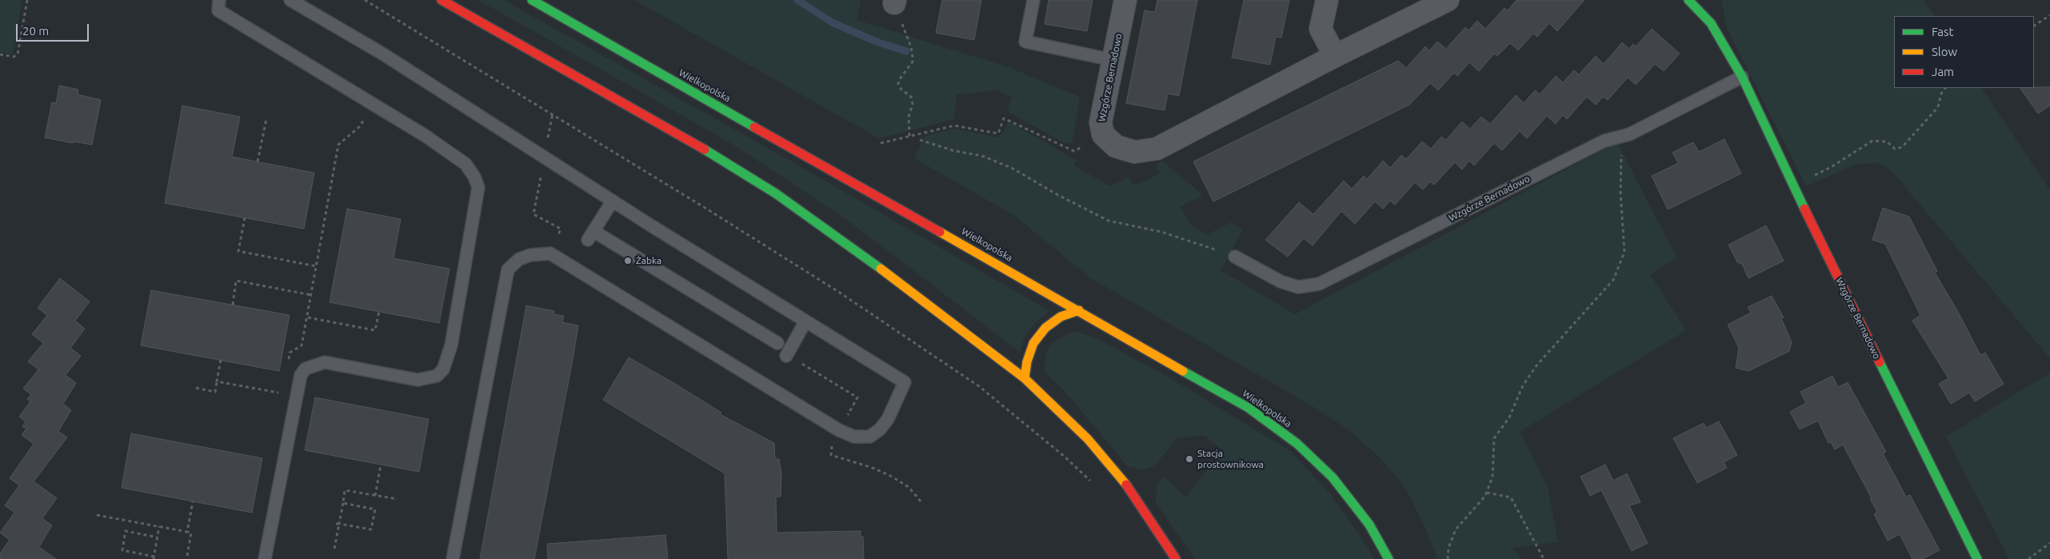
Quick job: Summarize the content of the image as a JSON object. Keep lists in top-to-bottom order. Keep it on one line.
{"streets":{"main road":["Wzgórze Bernadowo","Wielkopolska"]},"places":["Żabka","Stacja prostownikowa"],"legend":["Fast","Slow","Jam"],"scale_bar":"20 m"}
